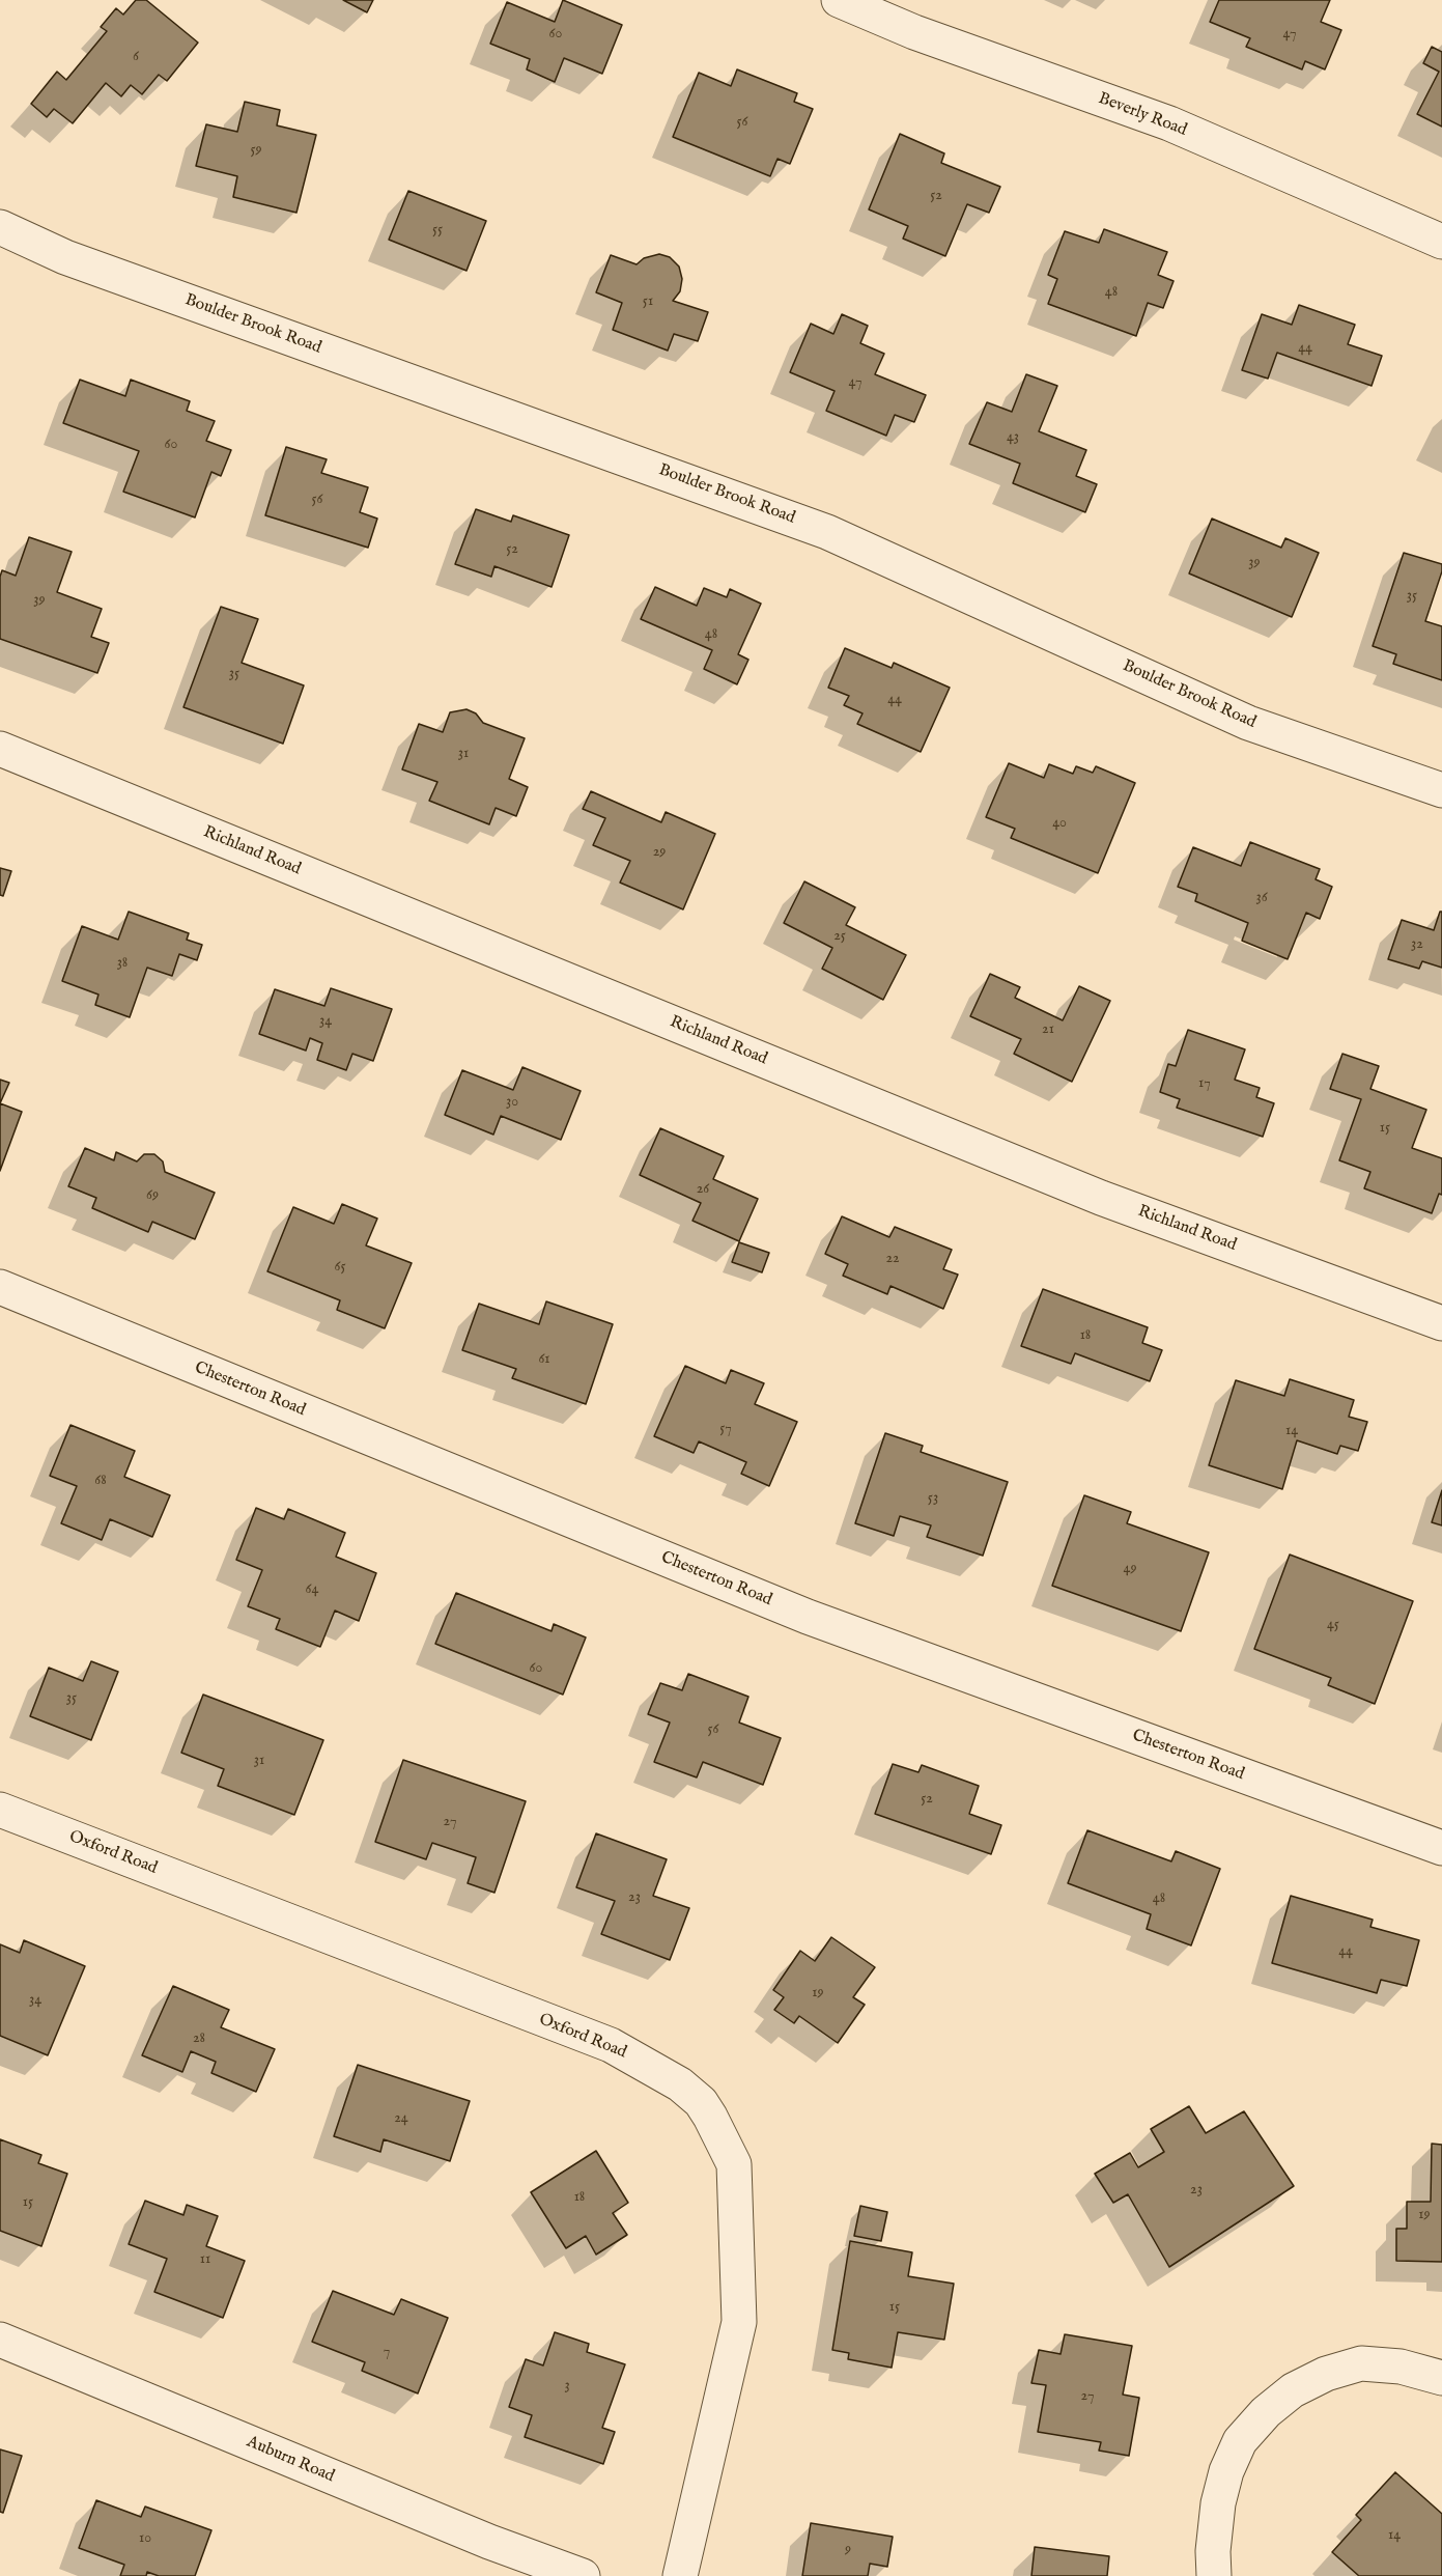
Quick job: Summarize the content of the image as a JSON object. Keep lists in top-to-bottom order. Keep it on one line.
{"streets":{"street":["Beverly Road","Boulder Brook Road","Richland Road","Chesterton Road","Oxford Road","Auburn Road"]},"house_numbers":["60","47","6","56","59","52","55","48","51","44","47","43","60","56","52","39","35","39","48","35","44","31","40","29","36","25","32","38","34","21","17","30","15","26","69","22","65","18","61","57","14","68","53","49","64","45","60","35","56","31","52","27","23","48","44","19","34","28","24","23","18","15","19","11","15","7","3","27","14","10","9"]}
